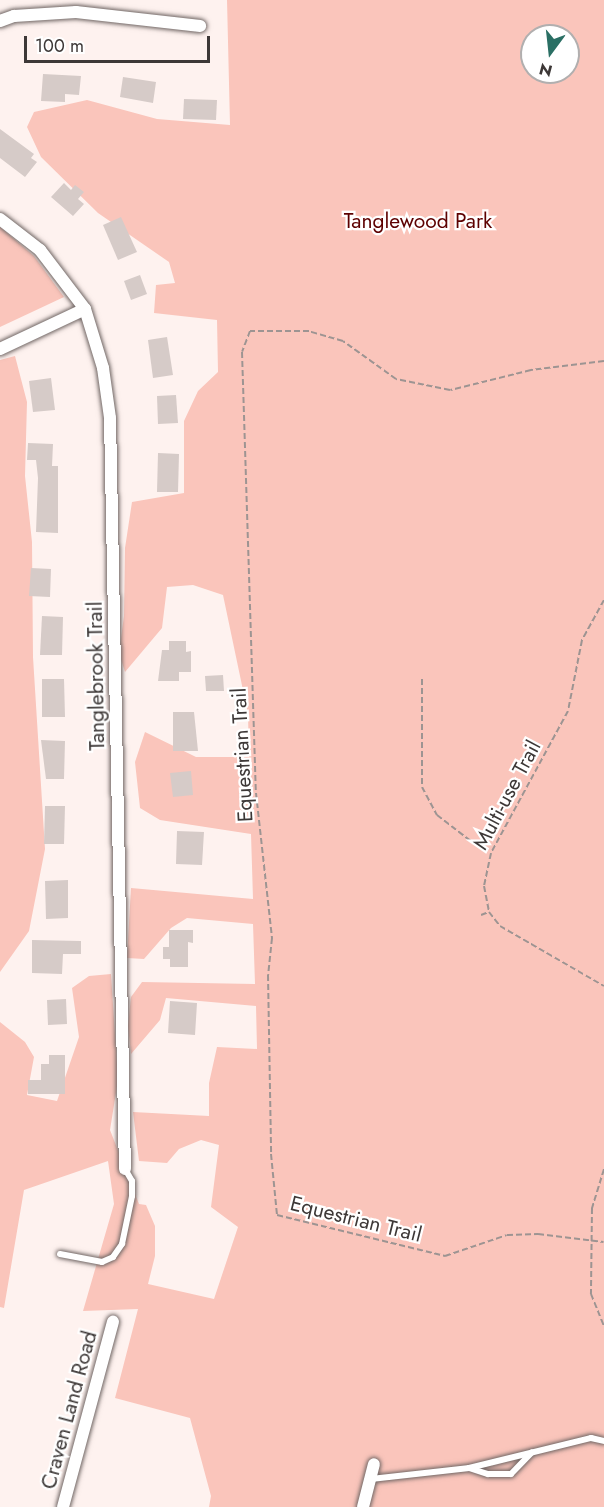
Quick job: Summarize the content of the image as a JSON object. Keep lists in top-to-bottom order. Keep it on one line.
{"streets":{"street":["Tanglebrook Trail","Craven Land Road"],"path":["Equestrian Trail","Multi-use Trail"]},"parks":["Tanglewood Park"],"scale_bar":"100 m","north":"bottom"}
